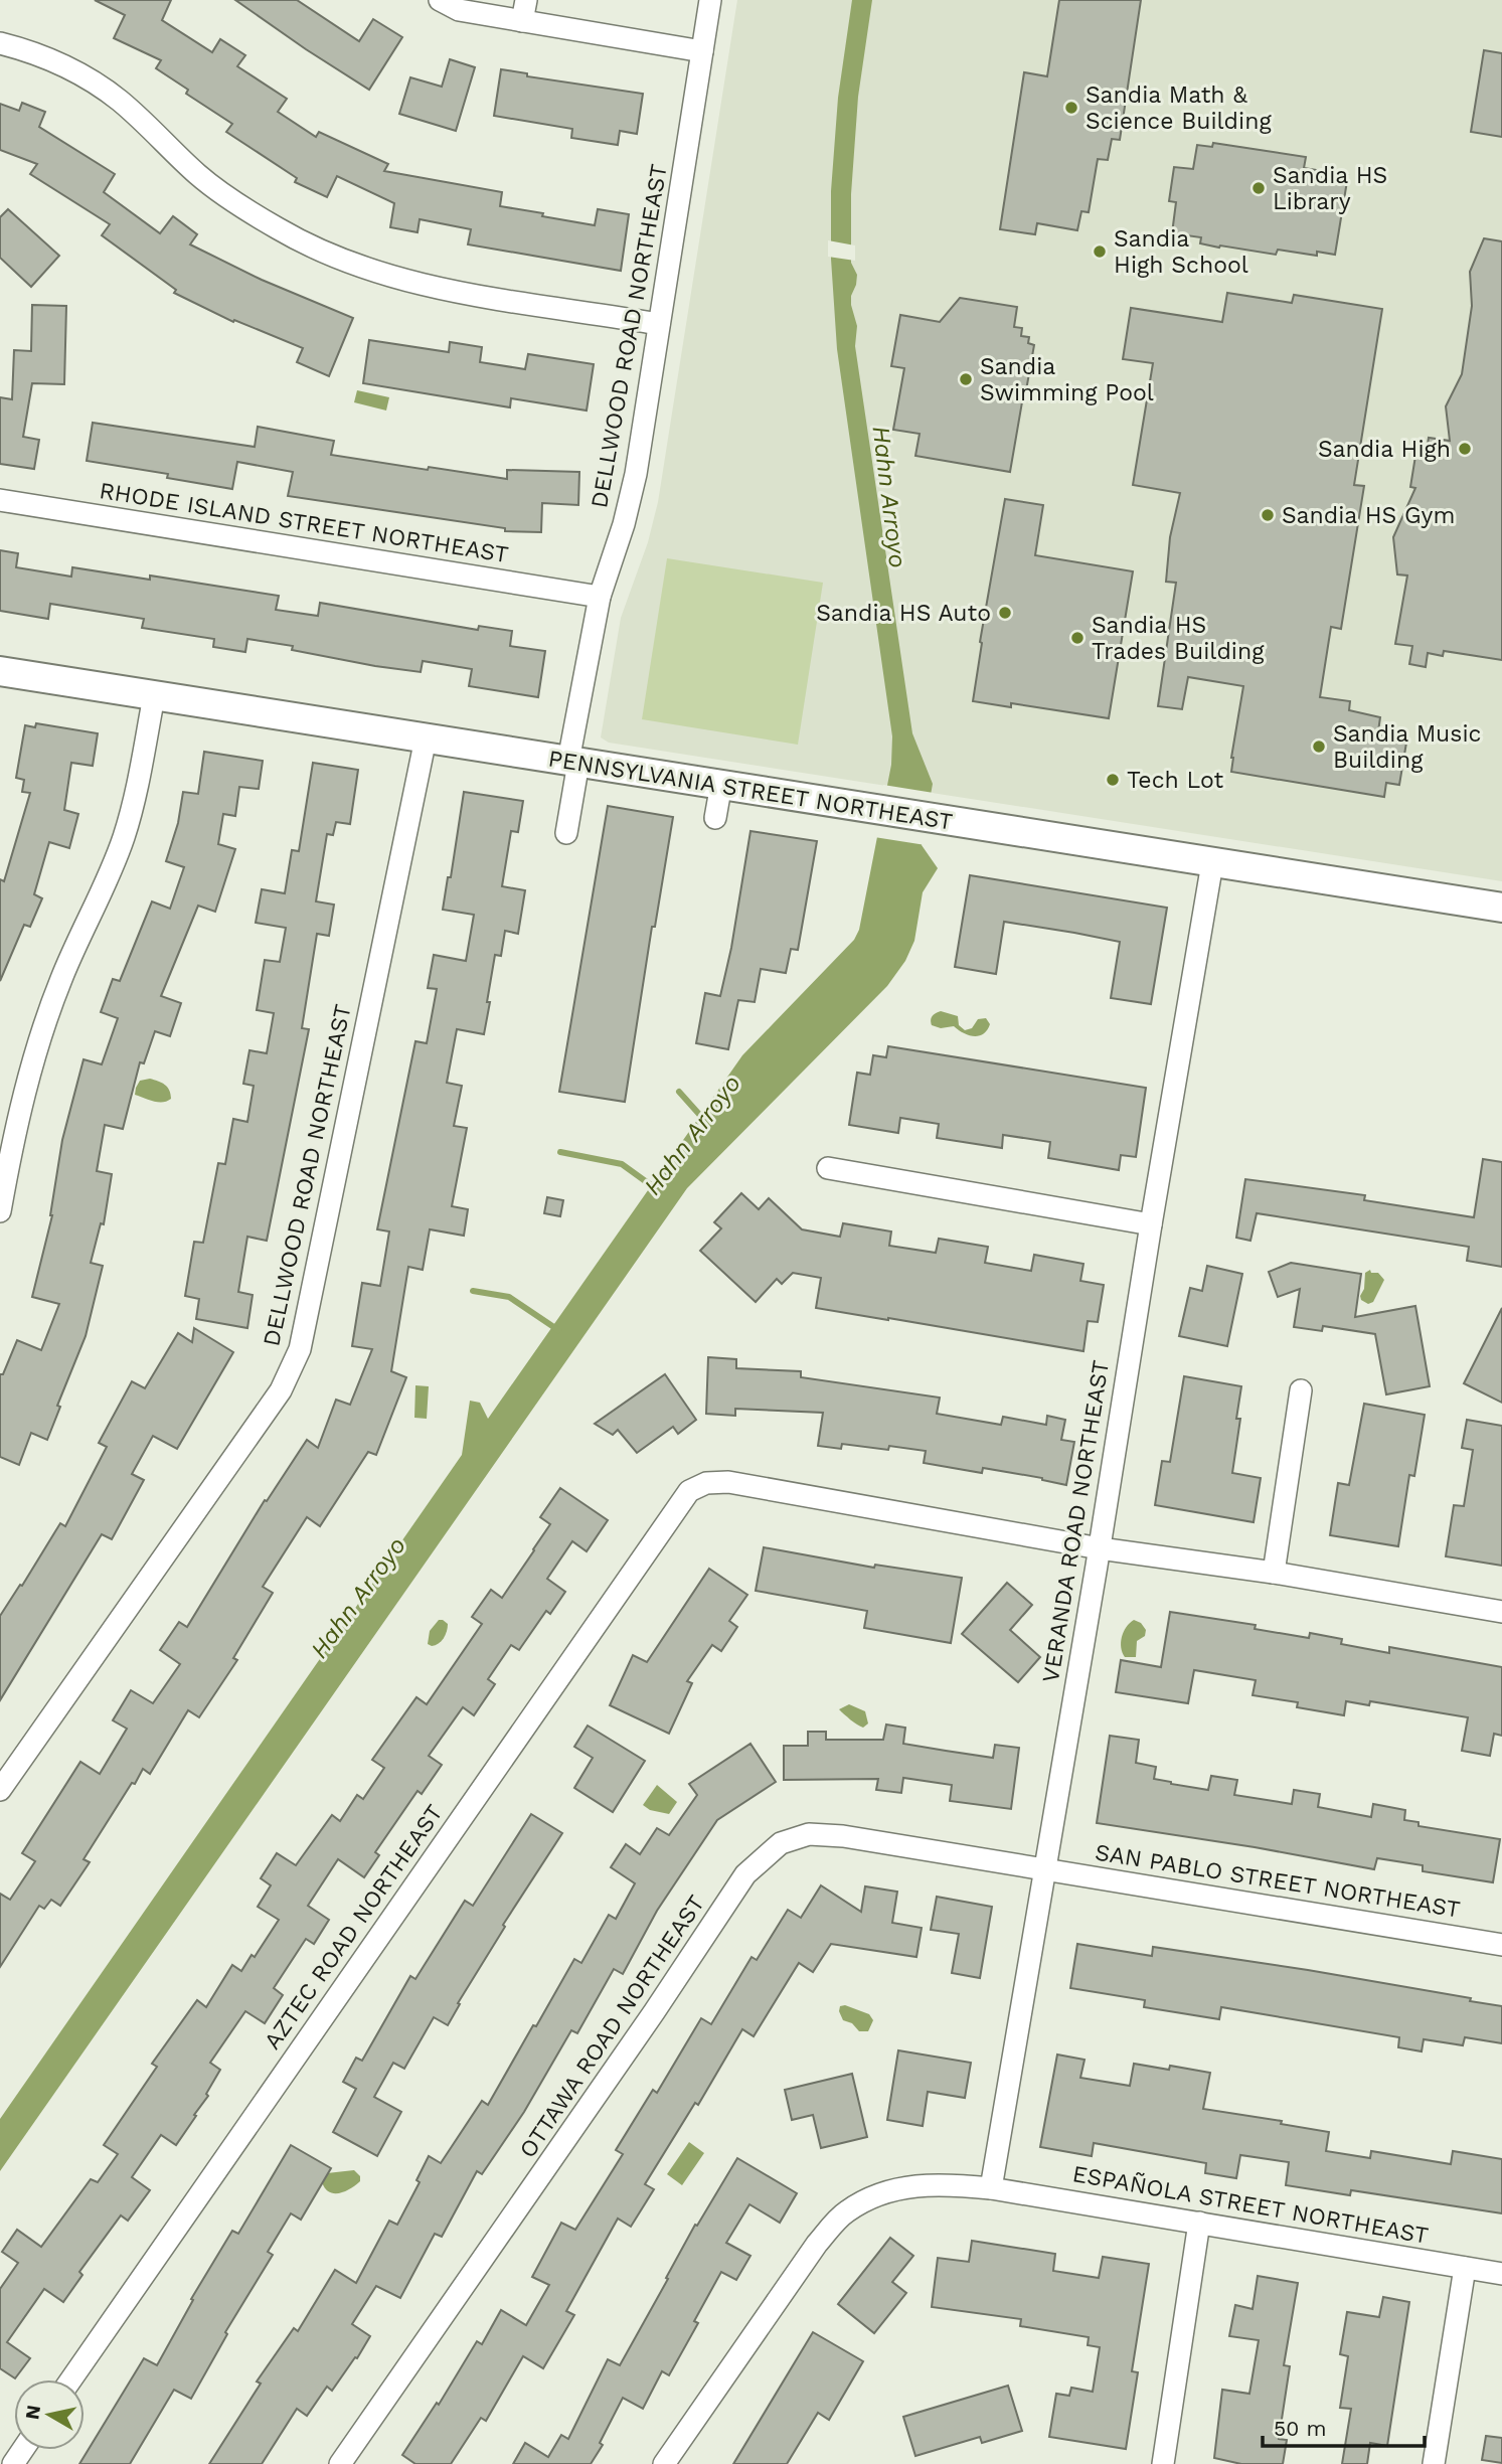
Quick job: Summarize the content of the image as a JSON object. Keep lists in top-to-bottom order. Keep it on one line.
{"streets":{"street":["DELLWOOD ROAD NORTHEAST","RHODE ISLAND STREET NORTHEAST","PENNSYLVANIA STREET NORTHEAST","VERANDA ROAD NORTHEAST","SAN PABLO STREET NORTHEAST","AZTEC ROAD NORTHEAST","OTTAWA ROAD NORTHEAST","ESPAÑOLA STREET NORTHEAST"]},"crossings":[["DELLWOOD ROAD NORTHEAST","RHODE ISLAND STREET NORTHEAST"],["DELLWOOD ROAD NORTHEAST","PENNSYLVANIA STREET NORTHEAST"],["PENNSYLVANIA STREET NORTHEAST","VERANDA ROAD NORTHEAST"],["VERANDA ROAD NORTHEAST","SAN PABLO STREET NORTHEAST"],["VERANDA ROAD NORTHEAST","AZTEC ROAD NORTHEAST"],["VERANDA ROAD NORTHEAST","OTTAWA ROAD NORTHEAST"],["VERANDA ROAD NORTHEAST","ESPAÑOLA STREET NORTHEAST"],["SAN PABLO STREET NORTHEAST","OTTAWA ROAD NORTHEAST"]],"water":["Hahn Arroyo"],"places":["Sandia Math & Science Building","Sandia HS Library","Sandia High School","Sandia Swimming Pool","Sandia High","Sandia HS Gym","Sandia HS Auto","Sandia HS Trades Building","Sandia Music Building","Tech Lot"],"scale_bar":"50 m","north":"left"}
